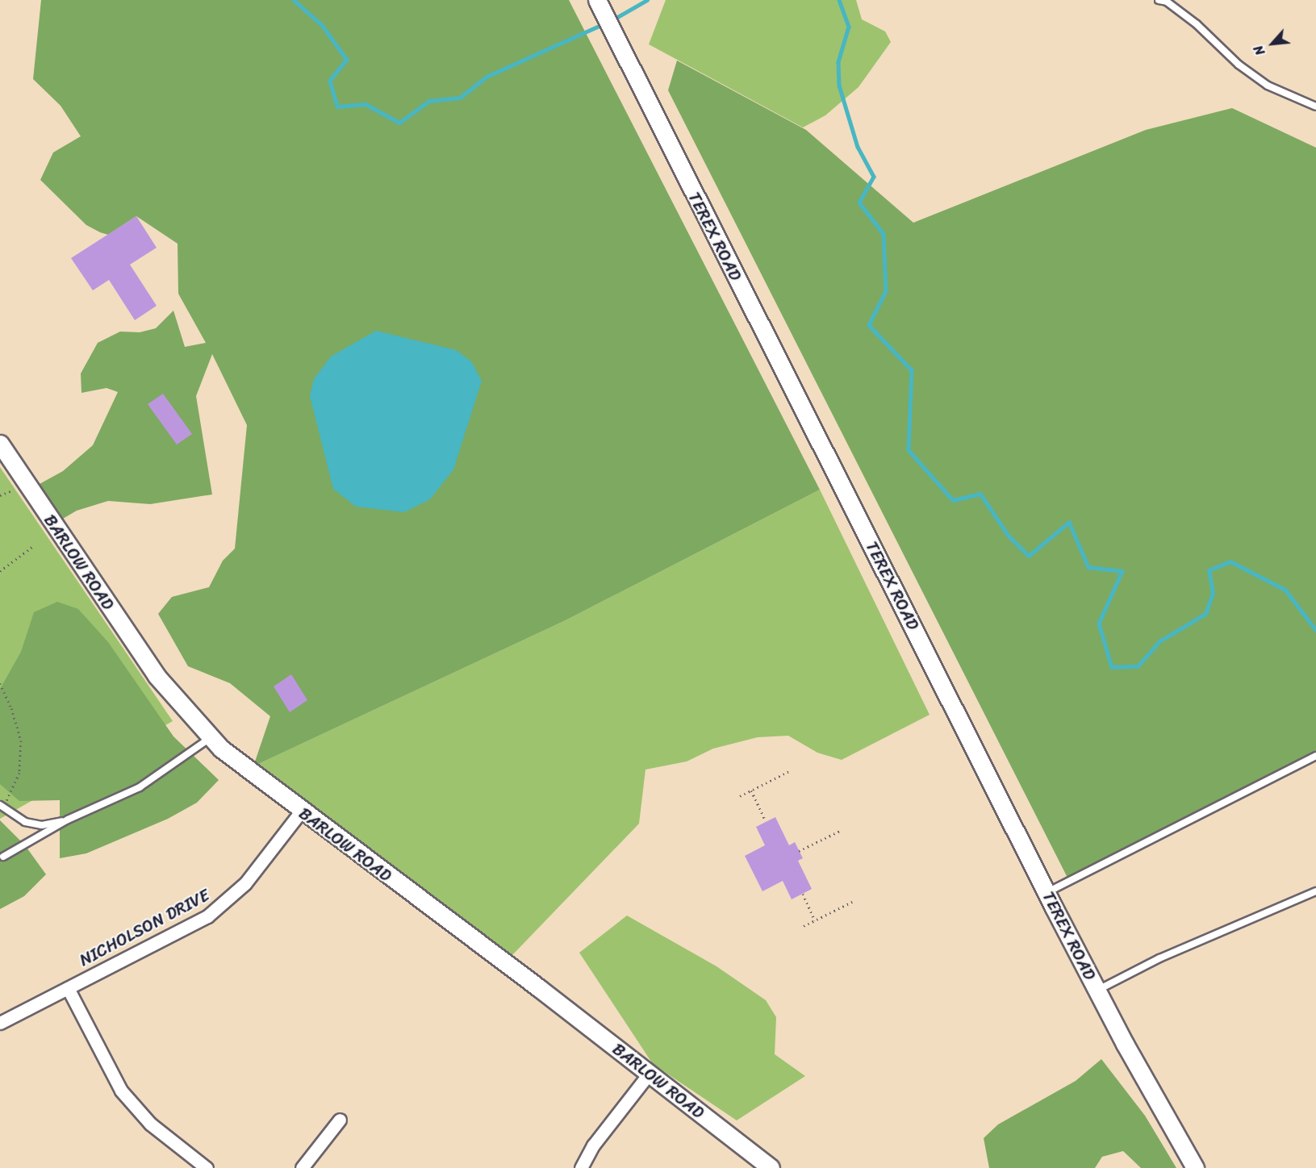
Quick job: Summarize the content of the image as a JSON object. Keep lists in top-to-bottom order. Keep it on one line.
{"streets":{"main road":["TEREX ROAD","BARLOW ROAD"],"street":["NICHOLSON DRIVE"]},"crossings":[["BARLOW ROAD","NICHOLSON DRIVE"]],"north":"bottom left"}
